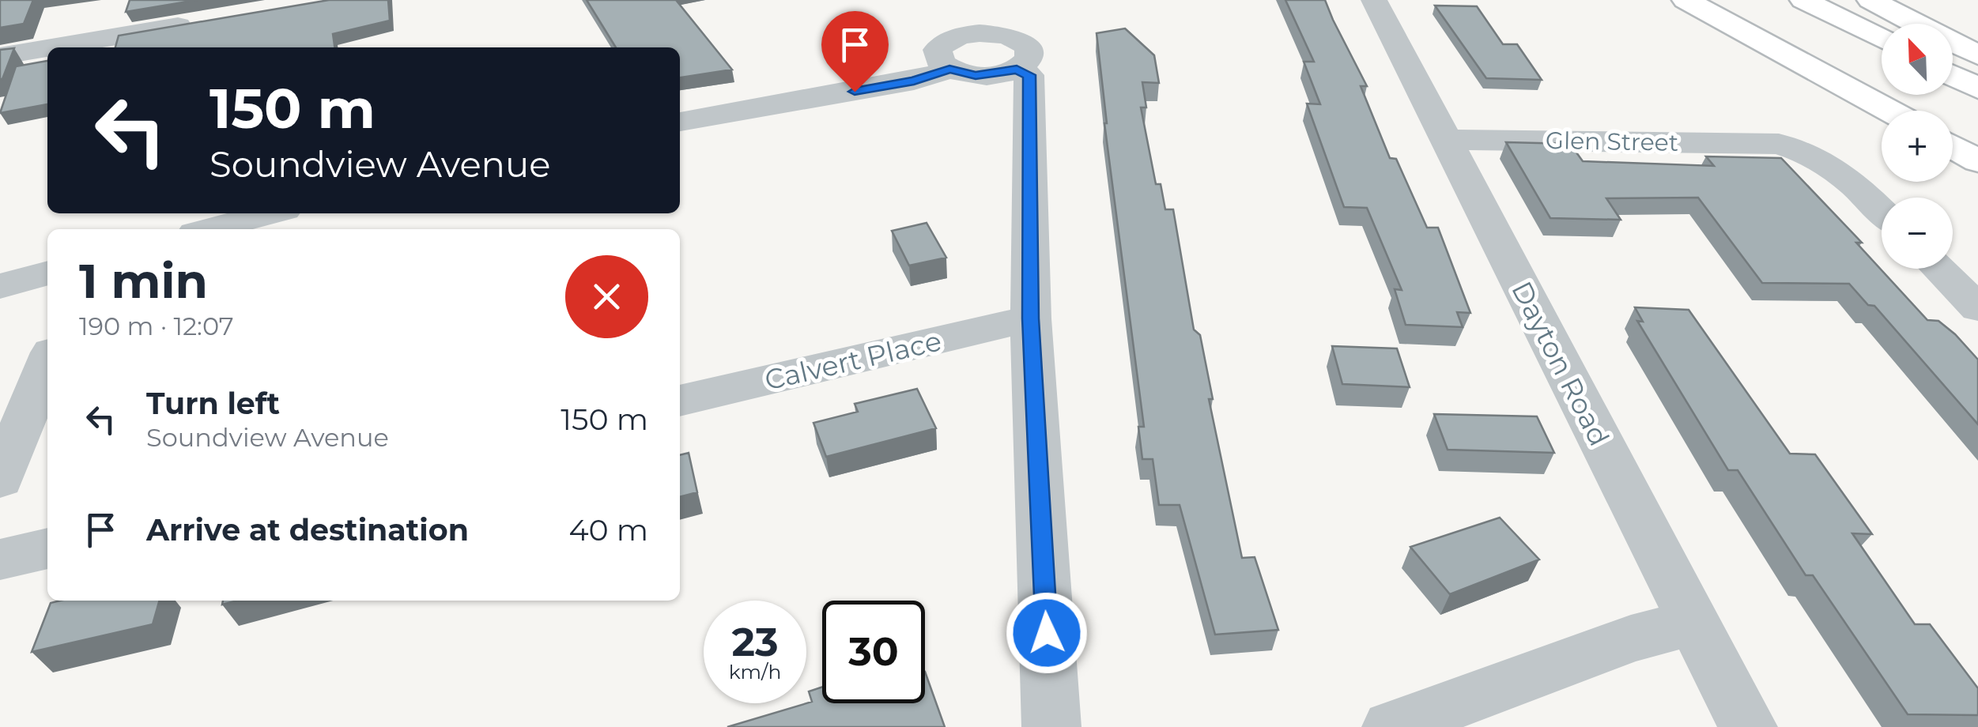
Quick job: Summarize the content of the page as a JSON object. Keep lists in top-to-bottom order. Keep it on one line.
{"streets":{"street":["Glen Street","Calvert Place","Dayton Road"]},"crossings":[["Glen Street","Dayton Road"]],"north":"top left","page":{"map_buttons":["+","−"],"turn":["150 m","Soundview Avenue"],"heading":["1 min","190 m · 12:07"],"list":[{"name":"Turn left","note":"Soundview Avenue","value":"150 m"},{"name":"Arrive at destination","value":"40 m"}],"speed":"23 km/h","limit":"30"}}
